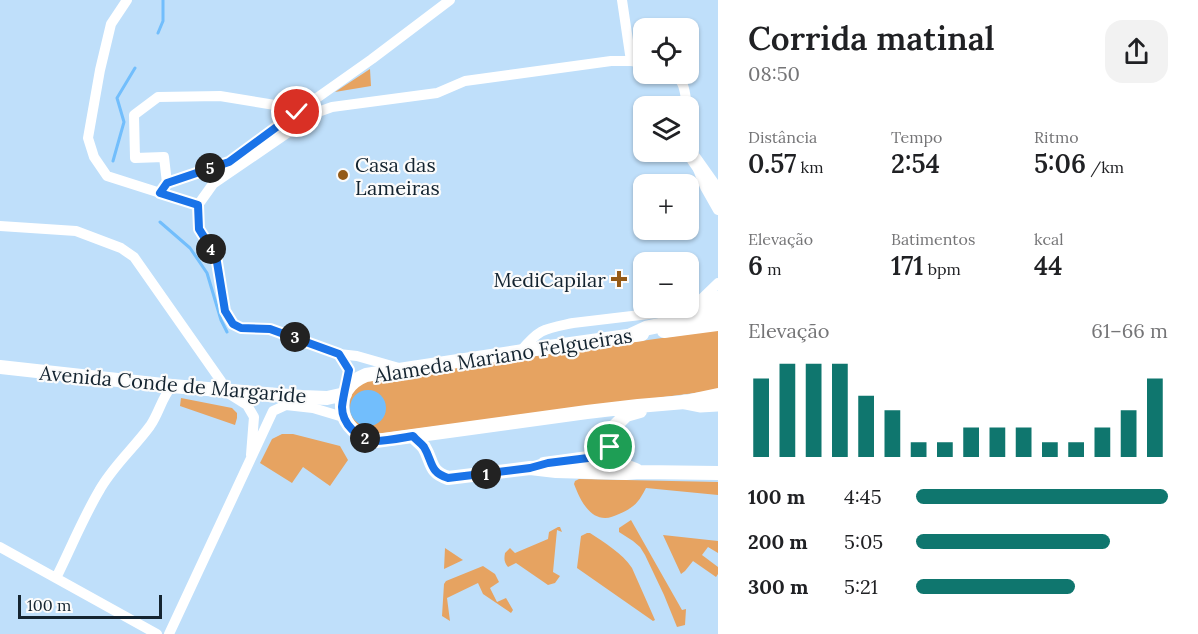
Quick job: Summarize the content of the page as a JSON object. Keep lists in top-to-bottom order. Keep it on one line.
{"streets":{"main road":["Alameda Mariano Felgueiras","Avenida Conde de Margaride"]},"crossings":[["Alameda Mariano Felgueiras","Avenida Conde de Margaride"]],"places":{"other":["Casa das Lameiras"],"health":["MediCapilar"]},"scale_bar":"100 m","page":{"heading":["Corrida matinal","08:50"],"map_buttons":["+","−"],"stats":[["Distância","0.57 km"],["Tempo","2:54"],["Ritmo","5:06 /km"],["Elevação","6 m"],["Batimentos","171 bpm"],["kcal","44"]],"pins":["5","4","3","2","1"],"chart":["Elevação","61–66 m"],"list":[{"name":"100 m","note":"4:45"},{"name":"200 m","note":"5:05"},{"name":"300 m","note":"5:21"}],"scale":"100 m"}}
